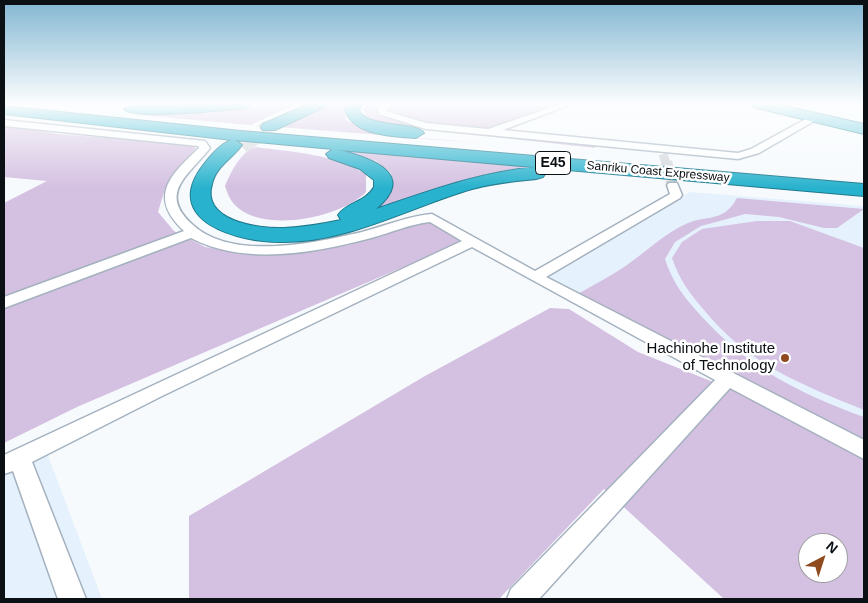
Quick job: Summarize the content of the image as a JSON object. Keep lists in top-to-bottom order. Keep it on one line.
{"streets":{"highway":["E45","Sanriku Coast Expressway"]},"places":["Hachinohe Institute of Technology"],"north":"top right"}
